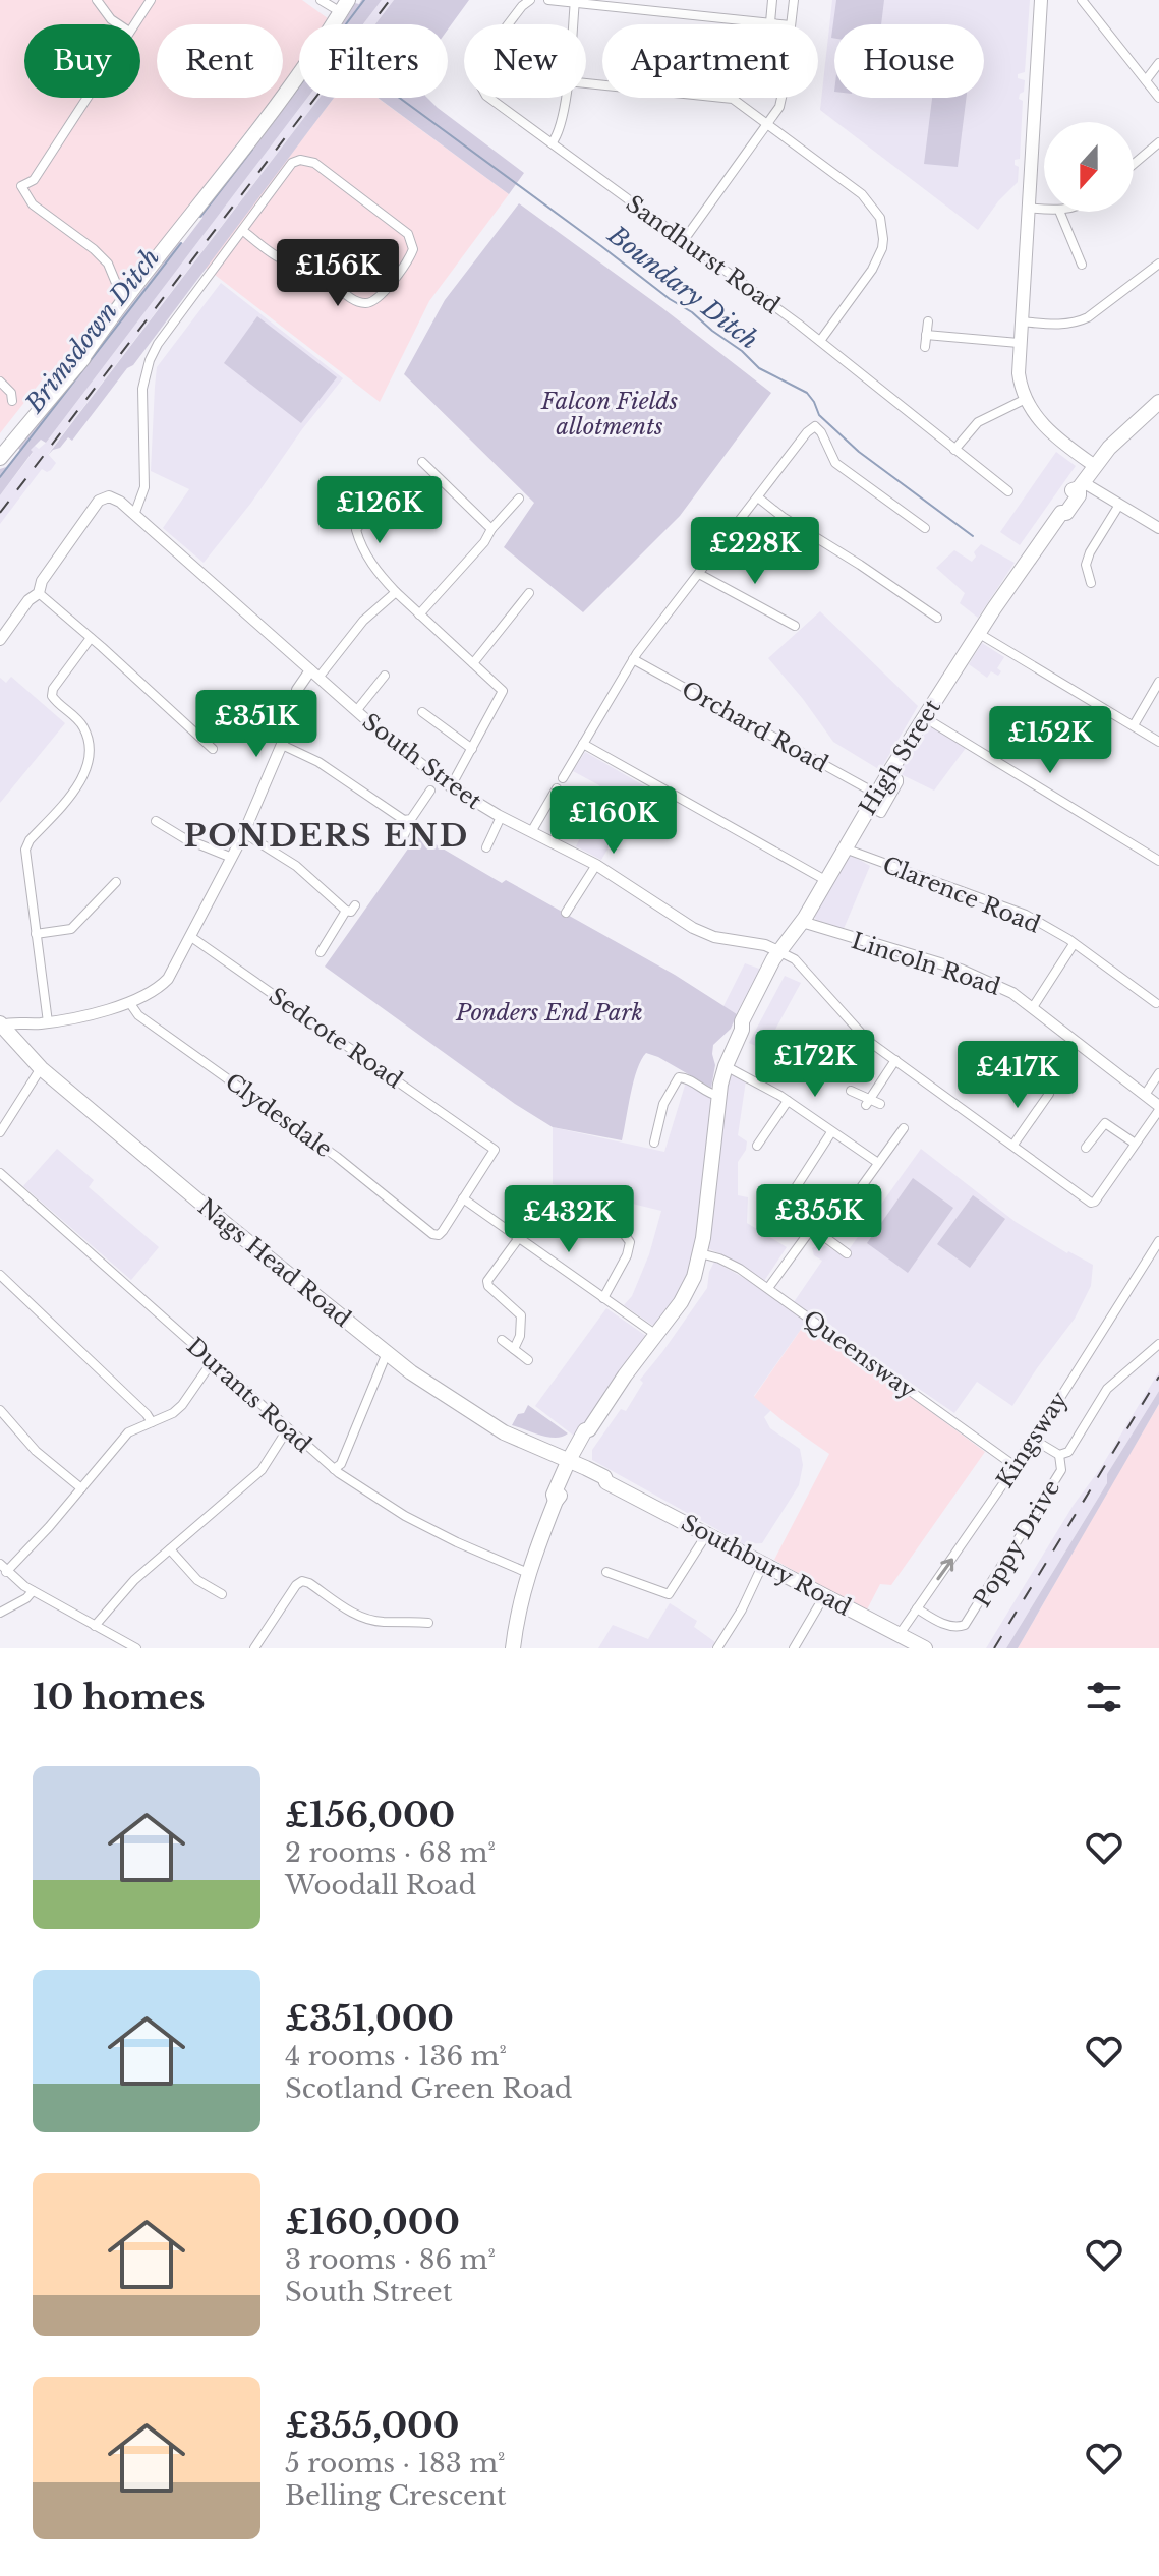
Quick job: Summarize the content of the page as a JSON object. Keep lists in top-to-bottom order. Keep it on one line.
{"streets":{"main road":["High Street","Nags Head Road","Southbury Road"],"street":["Sandhurst Road","Orchard Road","South Street","Clarence Road","Lincoln Road","Sedcote Road","Clydesdale","Queensway","Durants Road","Kingsway","Poppy Drive"]},"crossings":[["Orchard Road","High Street"],["High Street","South Street"],["High Street","Clarence Road"],["High Street","Lincoln Road"],["High Street","Nags Head Road"],["High Street","Queensway"],["High Street","Durants Road"],["High Street","Southbury Road"],["Sedcote Road","Clydesdale"],["Nags Head Road","Southbury Road"],["Queensway","Kingsway"],["Kingsway","Poppy Drive"],["Kingsway","Southbury Road"]],"one_way":["Kingsway"],"districts":["PONDERS END"],"water":["Boundary Ditch","Brimsdown Ditch"],"parks":["Falcon Fields allotments","Ponders End Park"],"north":"bottom","page":{"chip":["Buy","Rent","Filters","New","Apartment","House"],"price":["£156K","£126K","£228K","£351K","£152K","£160K","£172K","£417K","£355K","£432K"],"heading":"10 homes","list":[{"name":"£156,000","note":"2 rooms · 68 m² · Woodall Road"},{"name":"£351,000","note":"4 rooms · 136 m² · Scotland Green Road"},{"name":"£160,000","note":"3 rooms · 86 m² · South Street"},{"name":"£355,000","note":"5 rooms · 183 m² · Belling Crescent"}]}}
